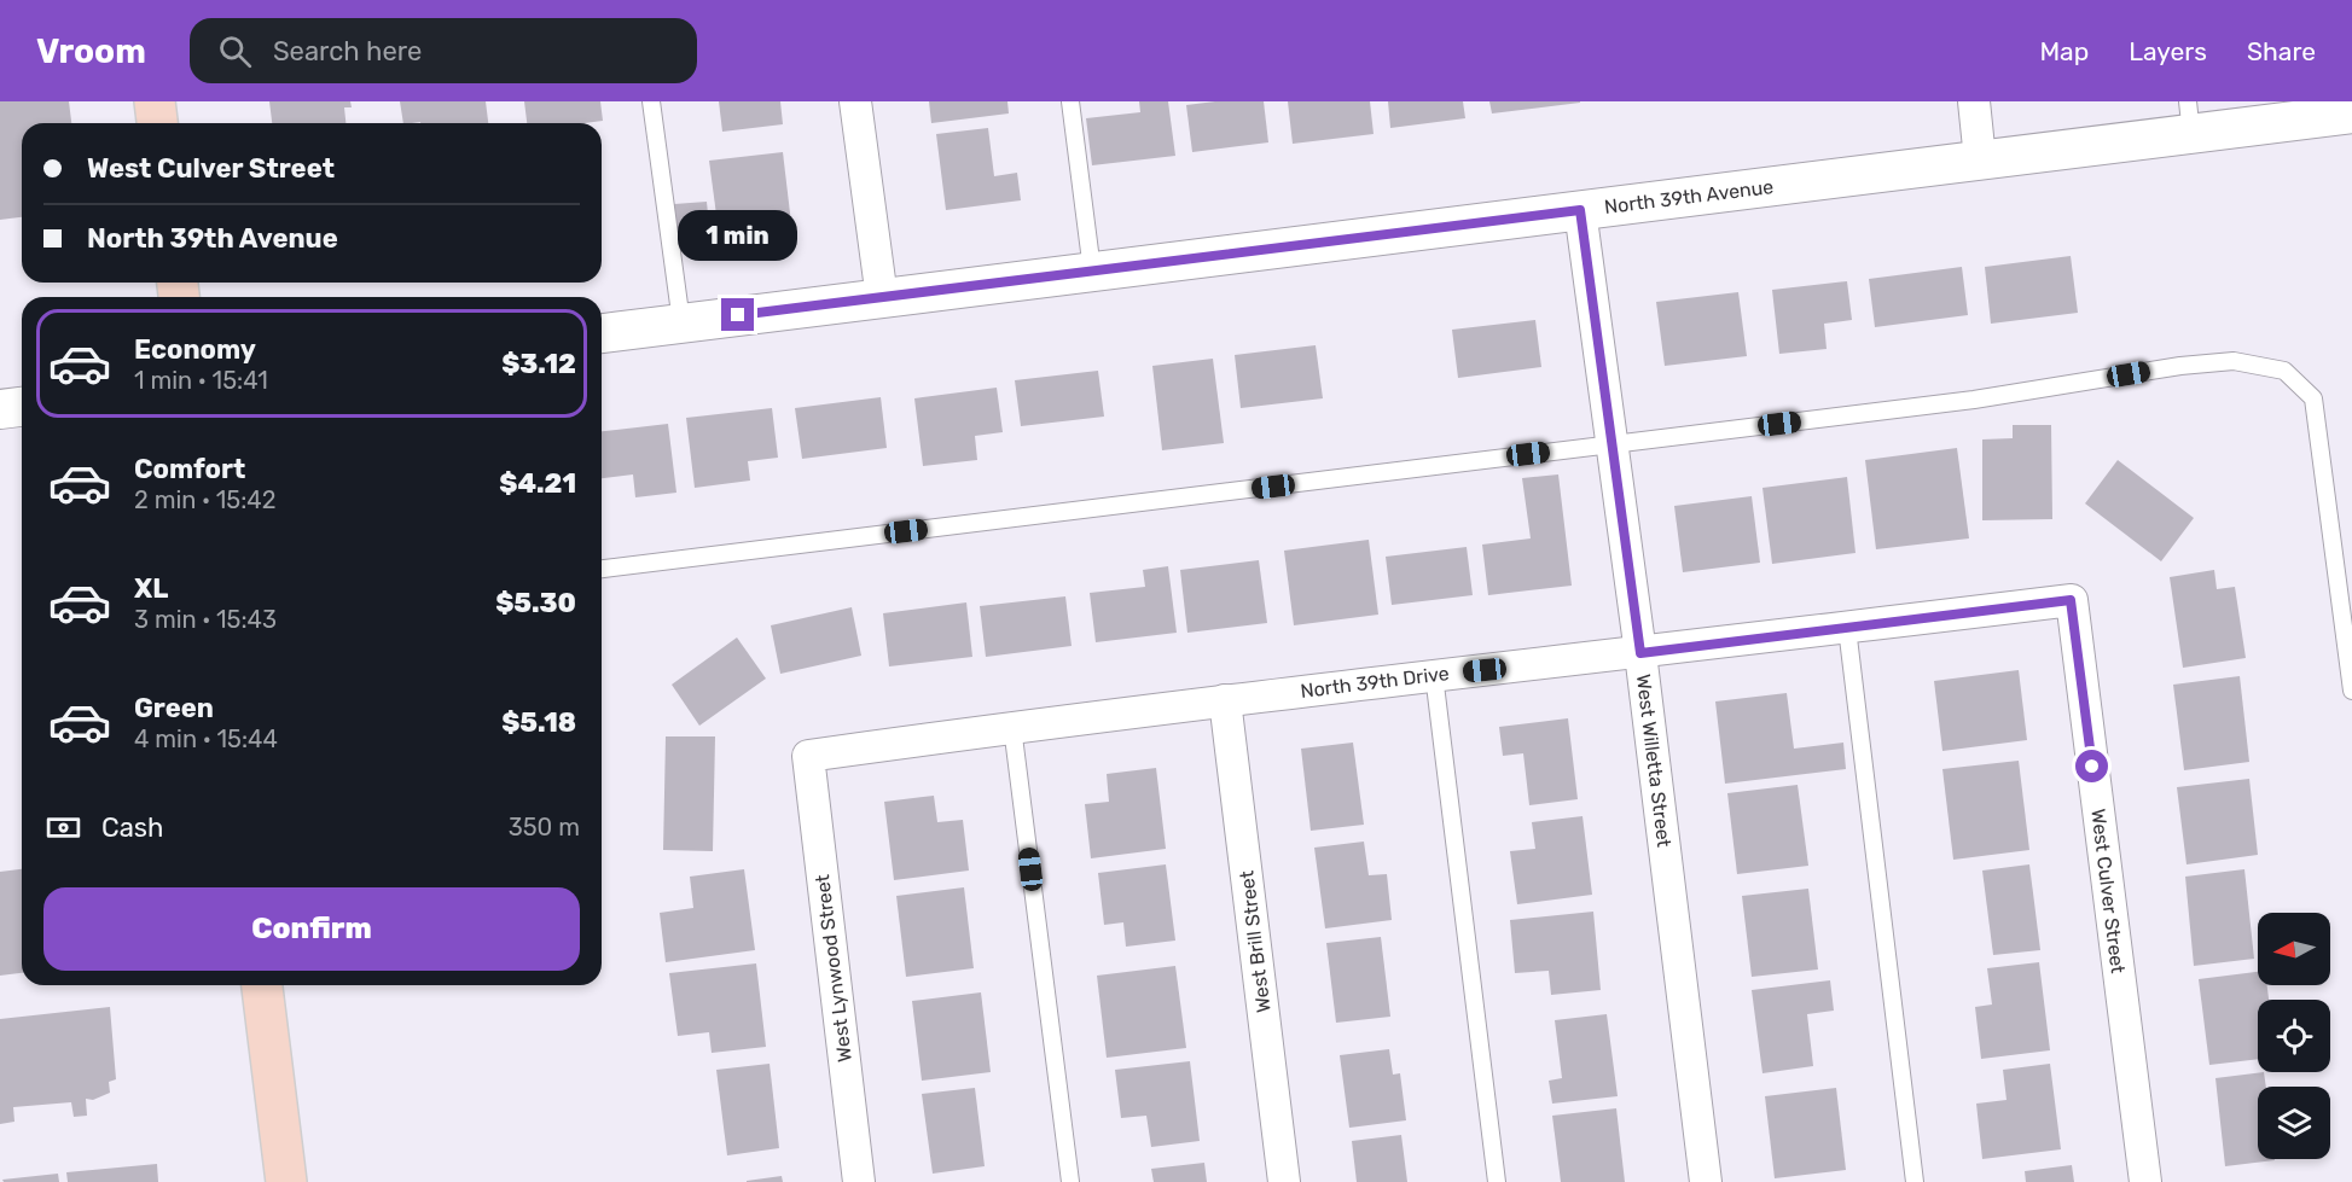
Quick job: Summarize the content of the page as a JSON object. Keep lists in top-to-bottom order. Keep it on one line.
{"streets":{"street":["North 39th Avenue","North 39th Drive","West Willetta Street","West Culver Street","West Brill Street","West Lynwood Street"]},"crossings":[["North 39th Avenue","West Willetta Street"],["North 39th Drive","West Willetta Street"],["North 39th Drive","West Culver Street"],["North 39th Drive","West Brill Street"],["North 39th Drive","West Lynwood Street"]],"north":"left","page":{"header":"Vroom","search":"Search here","nav":["Map","Layers","Share"],"banner":["West Culver Street","North 39th Avenue"],"bubble":"1 min","list":[{"name":"Economy","note":"1 min · 15:41","value":"$3.12"},{"name":"Comfort","note":"2 min · 15:42","value":"$4.21"},{"name":"XL","note":"3 min · 15:43","value":"$5.30"},{"name":"Green","note":"4 min · 15:44","value":"$5.18"}],"pay":["Cash","350 m"],"buttons":"Confirm"}}
